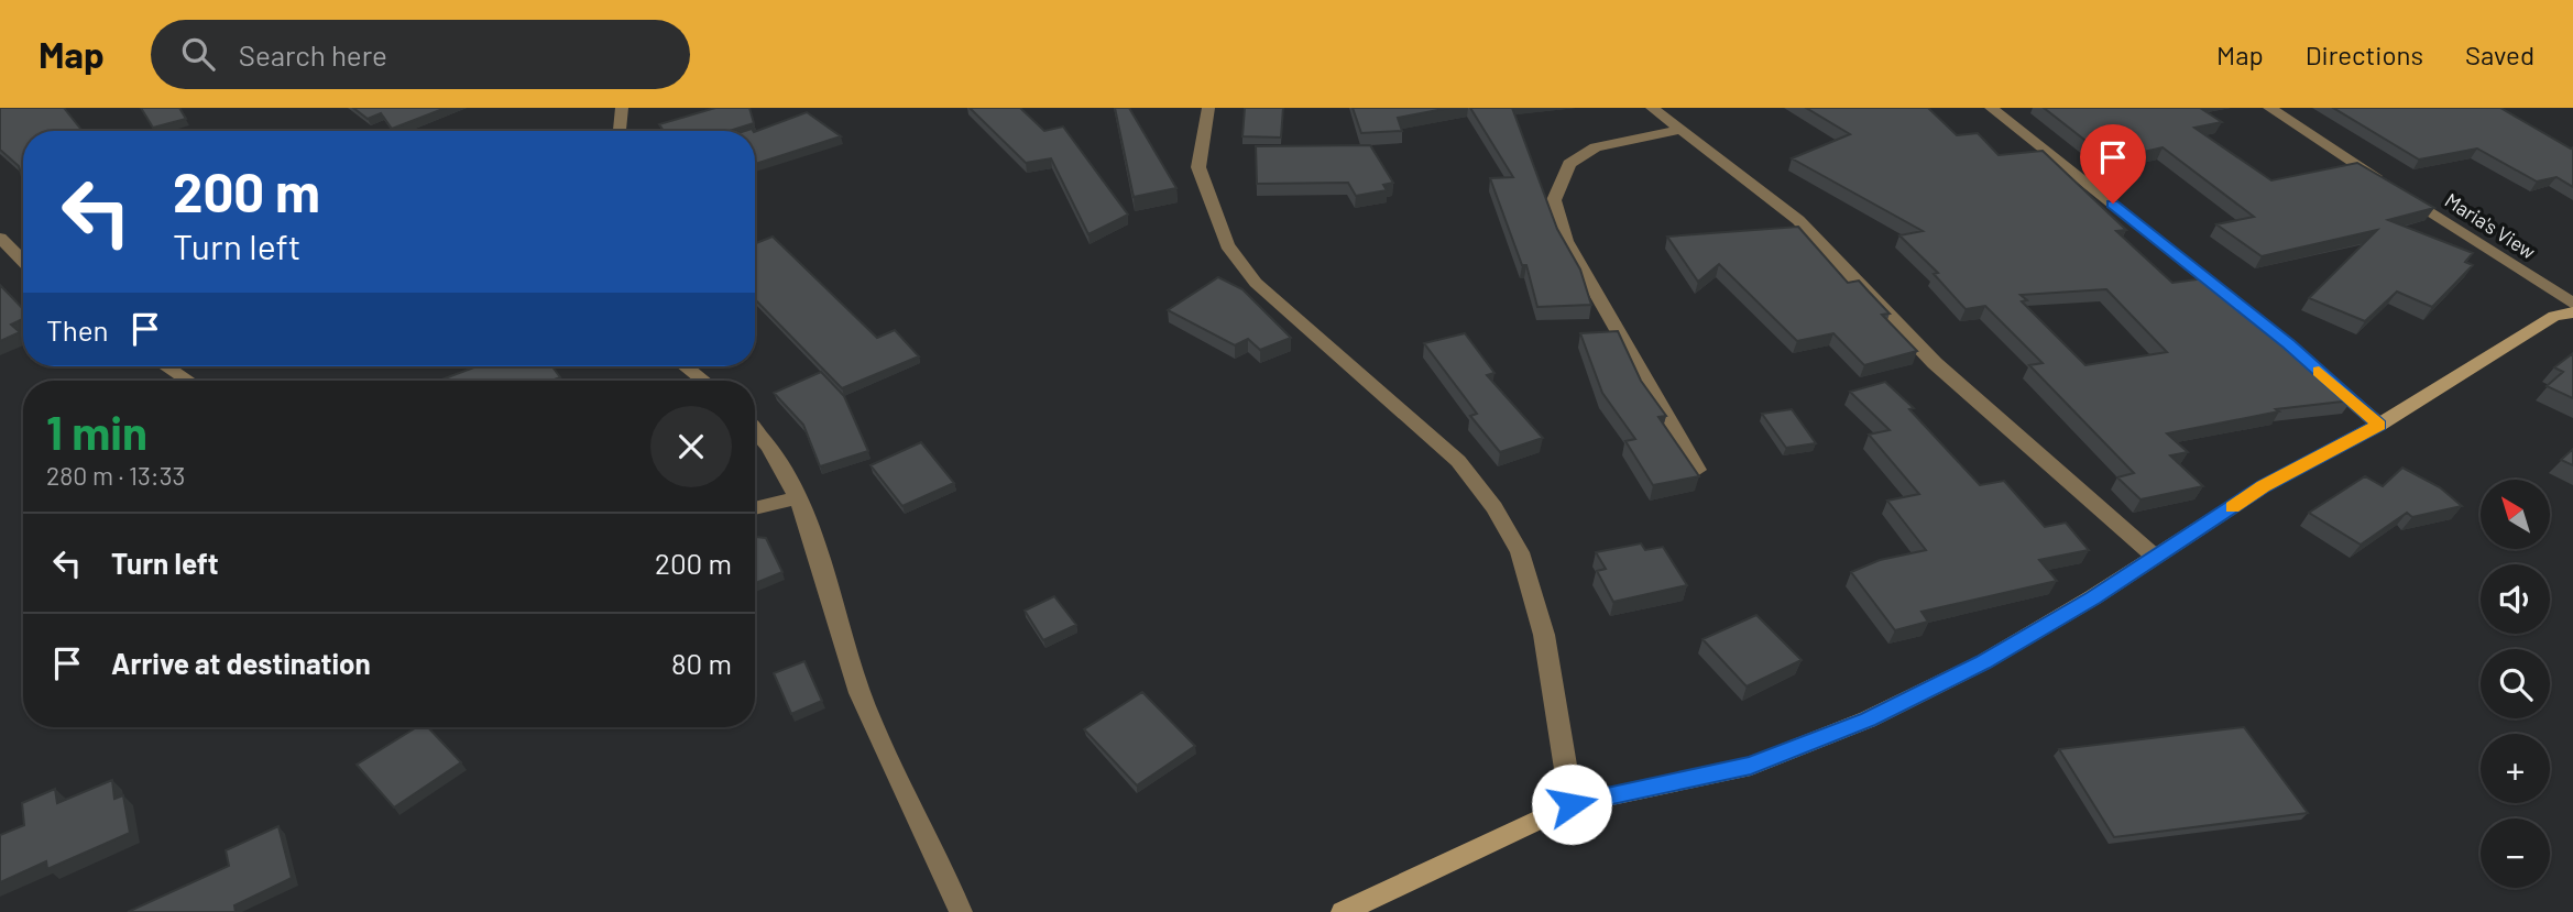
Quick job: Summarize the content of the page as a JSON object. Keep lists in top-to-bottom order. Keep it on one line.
{"streets":{"street":["Maria's View"]},"north":"top left","page":{"header":"Map","search":"Search here","nav":["Map","Directions","Saved"],"turn":["200 m","Turn left"],"then":"Then","heading":["1 min","280 m · 13:33"],"map_buttons":["+","−"],"list":[{"name":"Turn left","value":"200 m"},{"name":"Arrive at destination","value":"80 m"}]}}
